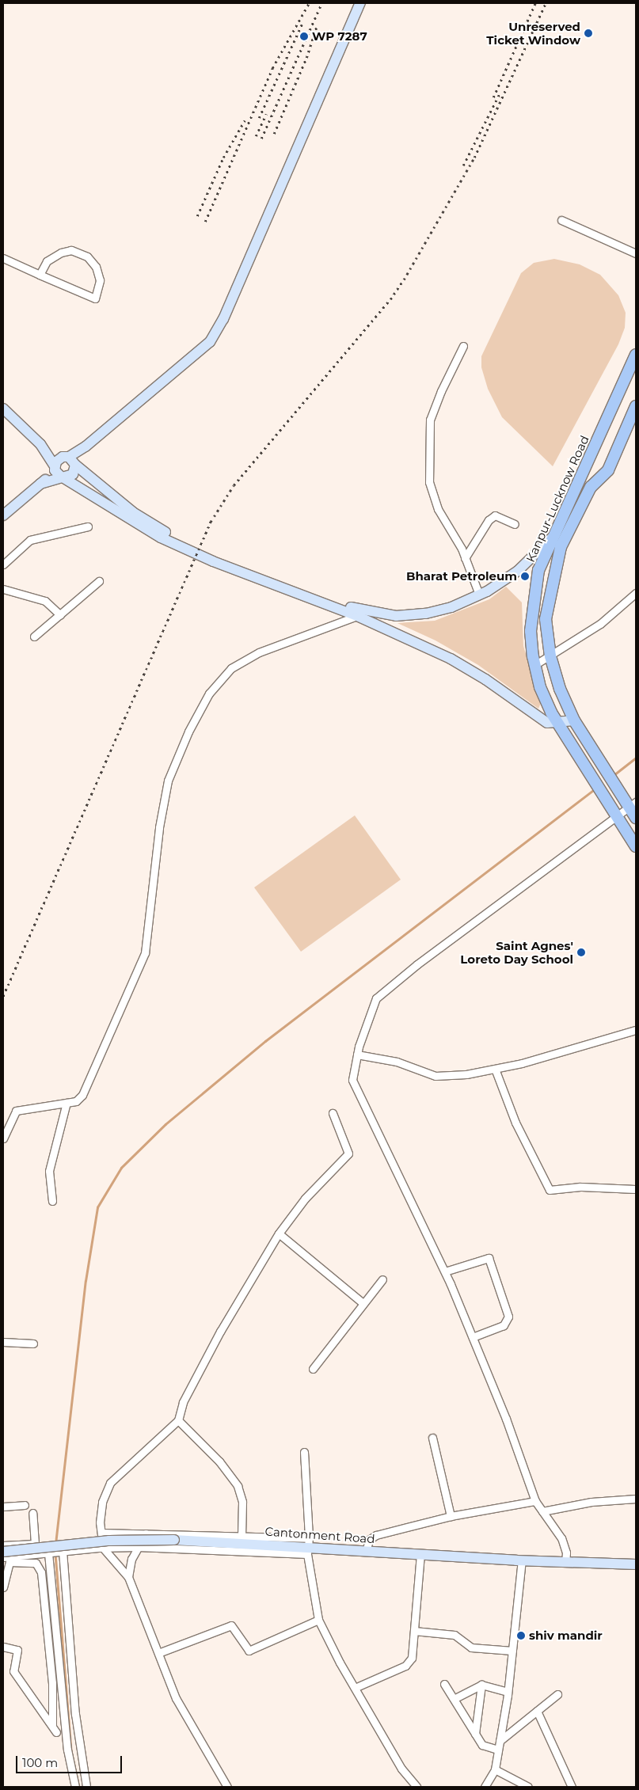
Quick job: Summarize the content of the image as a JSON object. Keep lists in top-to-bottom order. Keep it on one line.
{"streets":{"main road":["Kanpur-Lucknow Road","Cantonment Road"]},"places":["Unreserved Ticket Window","WP 7287","Bharat Petroleum","Saint Agnes' Loreto Day School","shiv mandir"],"scale_bar":"100 m"}
